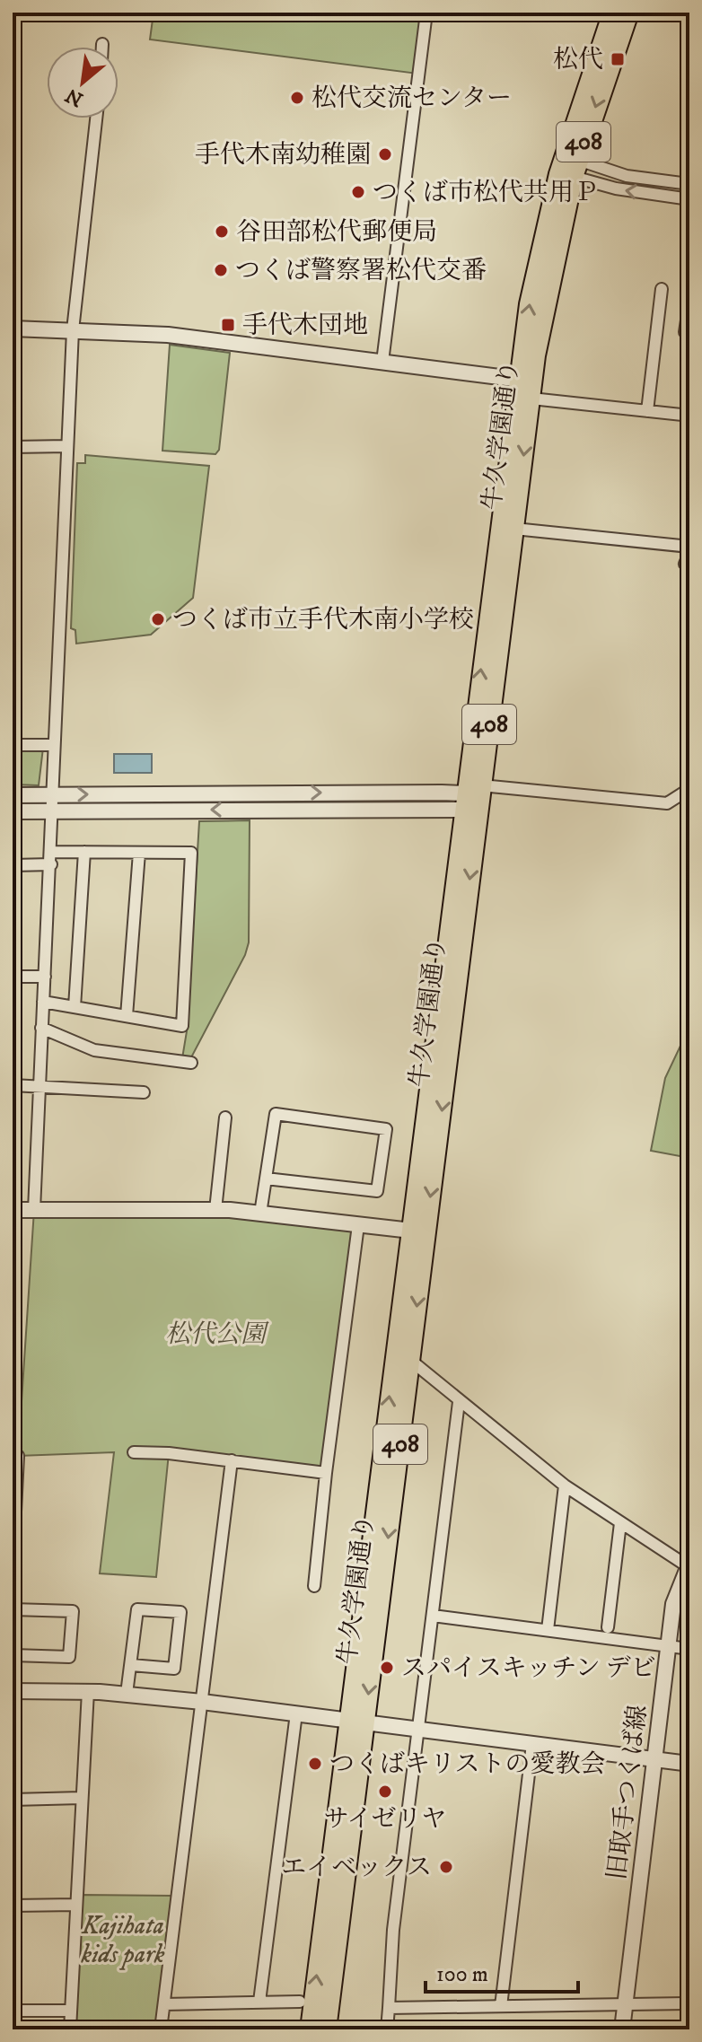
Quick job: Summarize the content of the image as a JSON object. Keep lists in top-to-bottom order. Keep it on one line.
{"streets":{"highway":["408","牛久学園通り"],"street":["旧取手つくば線"]},"parks":["松代公園","Kajihata kids park"],"places":{"transit":["松代","手代木団地"],"other":["松代交流センター","手代木南幼稚園","つくば市松代共用Ｐ","谷田部松代郵便局","つくば警察署松代交番","つくば市立手代木南小学校","スパイスキッチン デビ","つくばキリストの愛教会","サイゼリヤ","エイベックス"]},"scale_bar":"100 m","north":"bottom left"}
